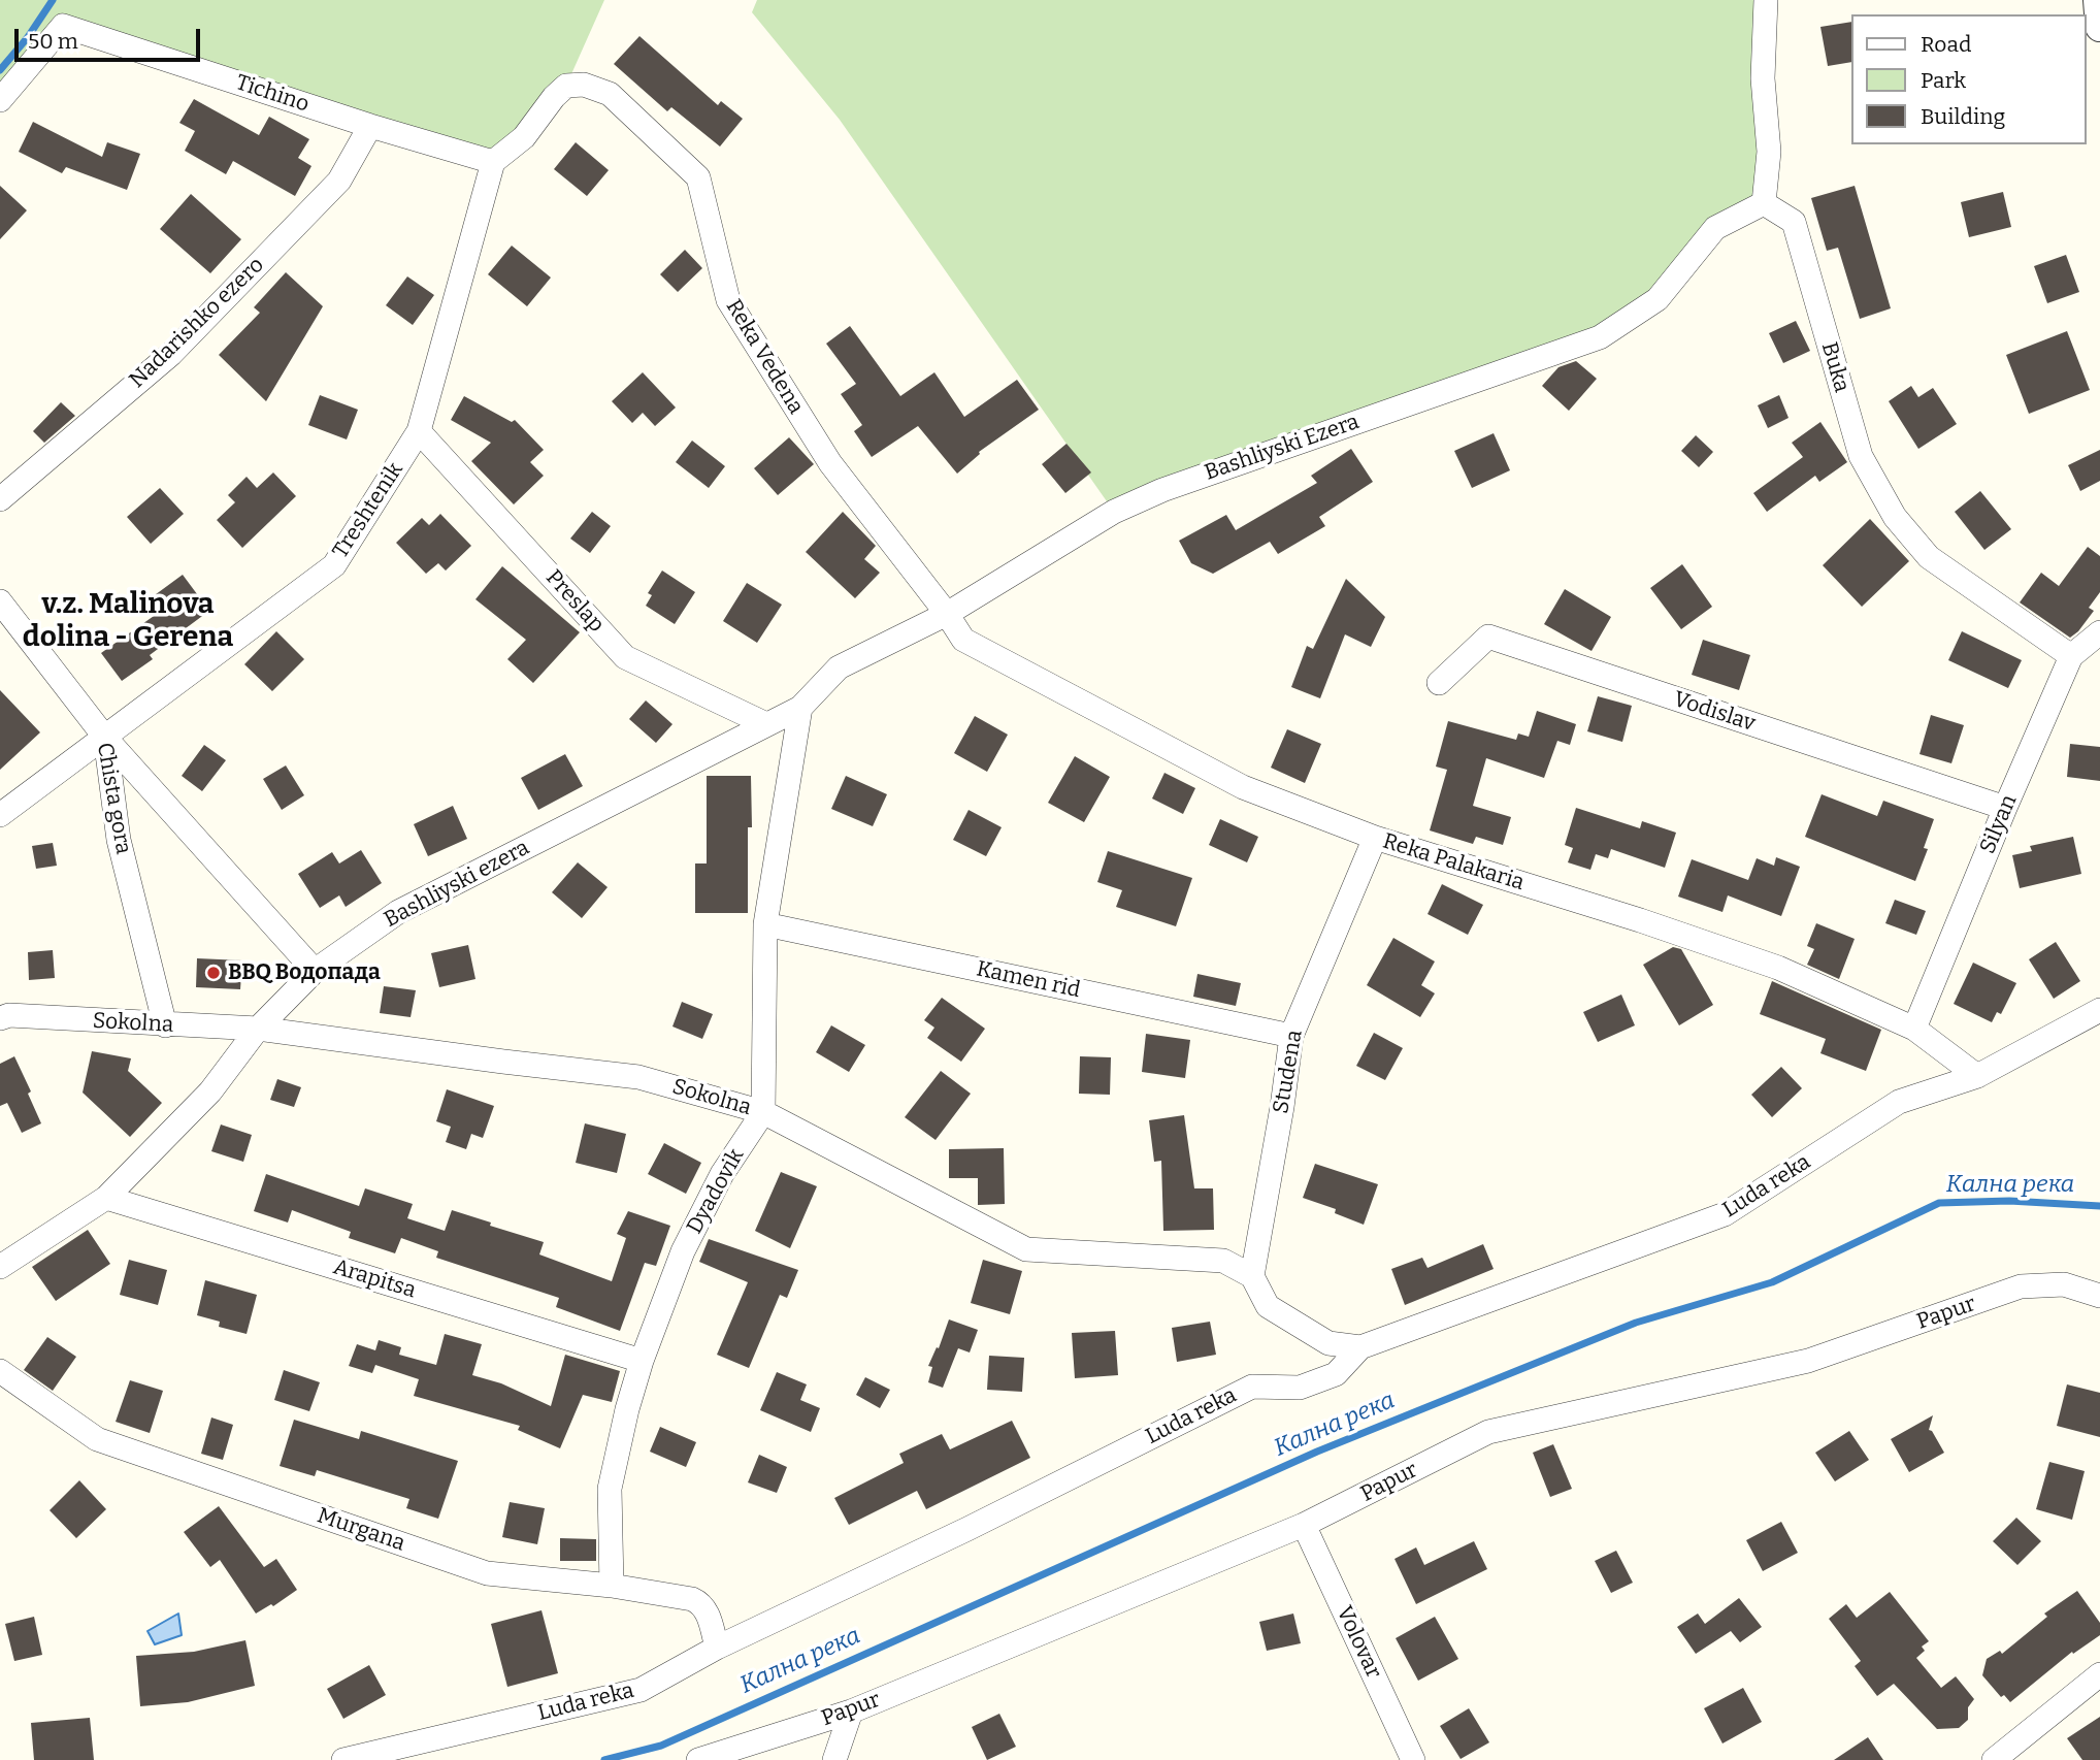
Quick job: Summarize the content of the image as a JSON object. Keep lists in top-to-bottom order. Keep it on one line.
{"streets":{"street":["Tichino","Nadarishko ezero","Reka Vedena","Buka","Bashliyski Ezera","Treshtenik","Preslap","Vodislav","Chista gora","Silyan","Reka Palakaria","Bashliyski ezera","Kamen rid","Sokolna","Studena","Luda reka","Dyadovik","Arapitsa","Papur","Murgana","Volovar"]},"crossings":[["Tichino","Nadarishko ezero"],["Tichino","Reka Vedena"],["Tichino","Treshtenik"],["Reka Vedena","Bashliyski Ezera"],["Reka Vedena","Treshtenik"],["Reka Vedena","Reka Palakaria"],["Buka","Bashliyski Ezera"],["Buka","Silyan"],["Bashliyski Ezera","Reka Palakaria"],["Bashliyski Ezera","Bashliyski ezera"],["Treshtenik","Preslap"],["Treshtenik","Chista gora"],["Preslap","Bashliyski ezera"],["Vodislav","Silyan"],["Chista gora","Sokolna"],["Silyan","Reka Palakaria"],["Reka Palakaria","Studena"],["Reka Palakaria","Luda reka"],["Bashliyski ezera","Sokolna"],["Bashliyski ezera","Arapitsa"],["Kamen rid","Studena"],["Sokolna","Studena"],["Sokolna","Dyadovik"],["Luda reka","Murgana"],["Dyadovik","Arapitsa"],["Dyadovik","Murgana"],["Papur","Volovar"]],"districts":["v.z. Malinova dolina - Gerena"],"water":["Кална река"],"places":["BBQ Водопада"],"legend":["Road","Park","Building"],"scale_bar":"50 m"}
